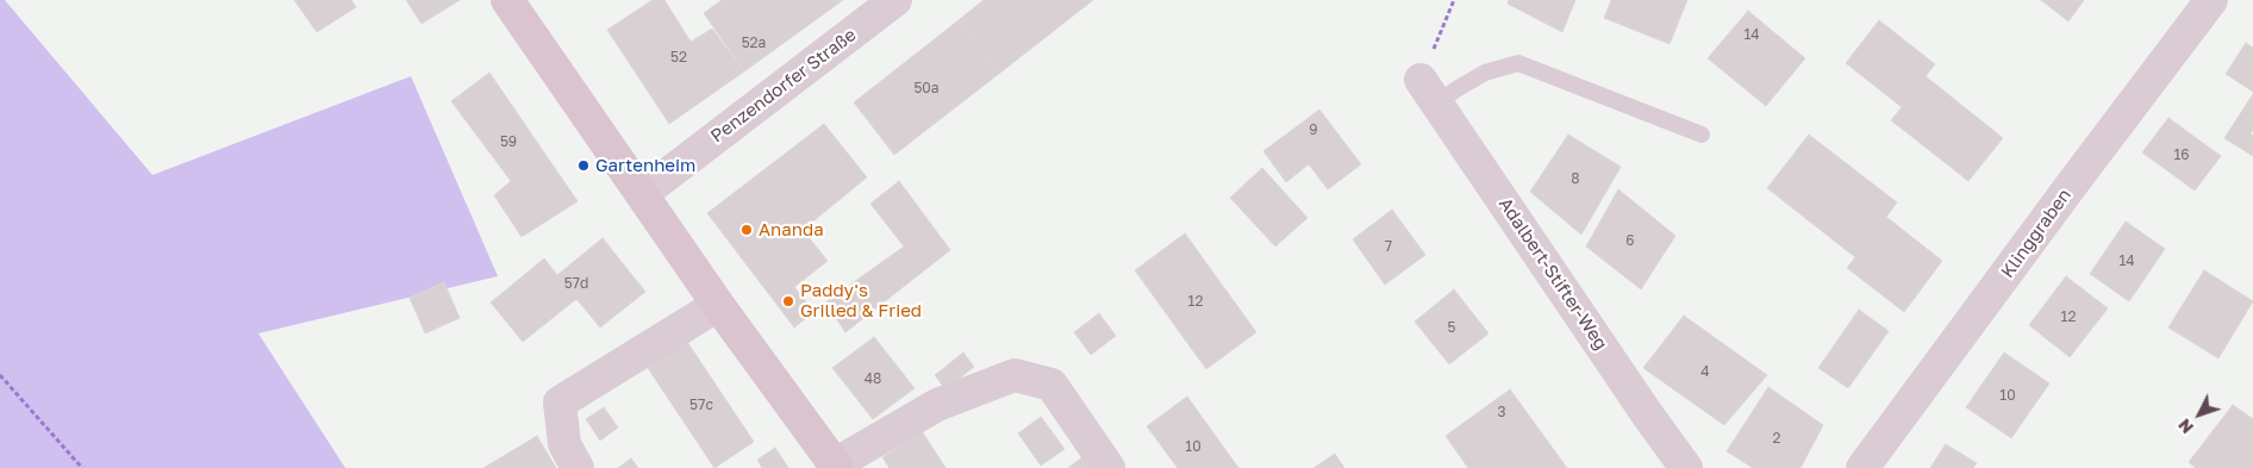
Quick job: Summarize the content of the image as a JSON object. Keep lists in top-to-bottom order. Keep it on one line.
{"streets":{"street":["Penzendorfer Straße","Klinggraben","Adalbert-Stifter-Weg"]},"places":["Gartenheim","Ananda","Paddy's Grilled & Fried"],"house_numbers":["14","52a","52","50a","9","59","16","8","6","7","14","57d","12","12","5","4","48","10","57c","3","2","10"],"north":"bottom left"}
